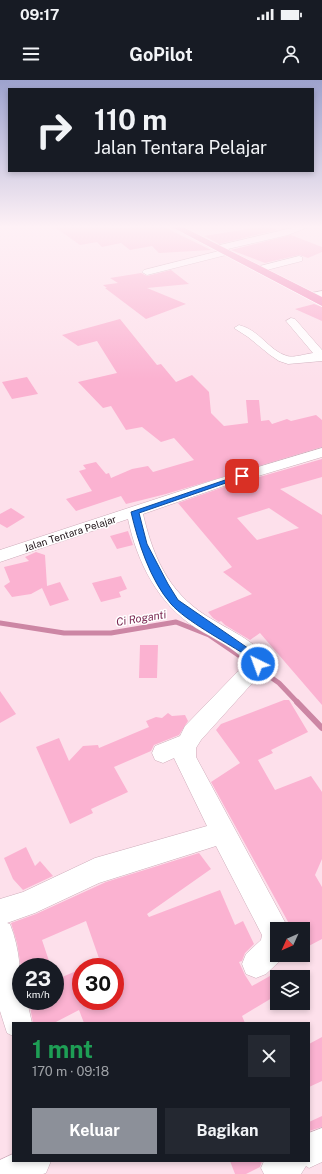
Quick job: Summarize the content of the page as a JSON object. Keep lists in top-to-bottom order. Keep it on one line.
{"streets":{"street":["Jalan Tentara Pelajar"]},"water":["Ci Roganti"],"north":"bottom left","page":{"status":"09:17","header":"GoPilot","turn":["110 m","Jalan Tentara Pelajar"],"speed":"23 km/h","limit":"30","heading":["1 mnt","170 m · 09:18"],"buttons":["Keluar","Bagikan"]}}
